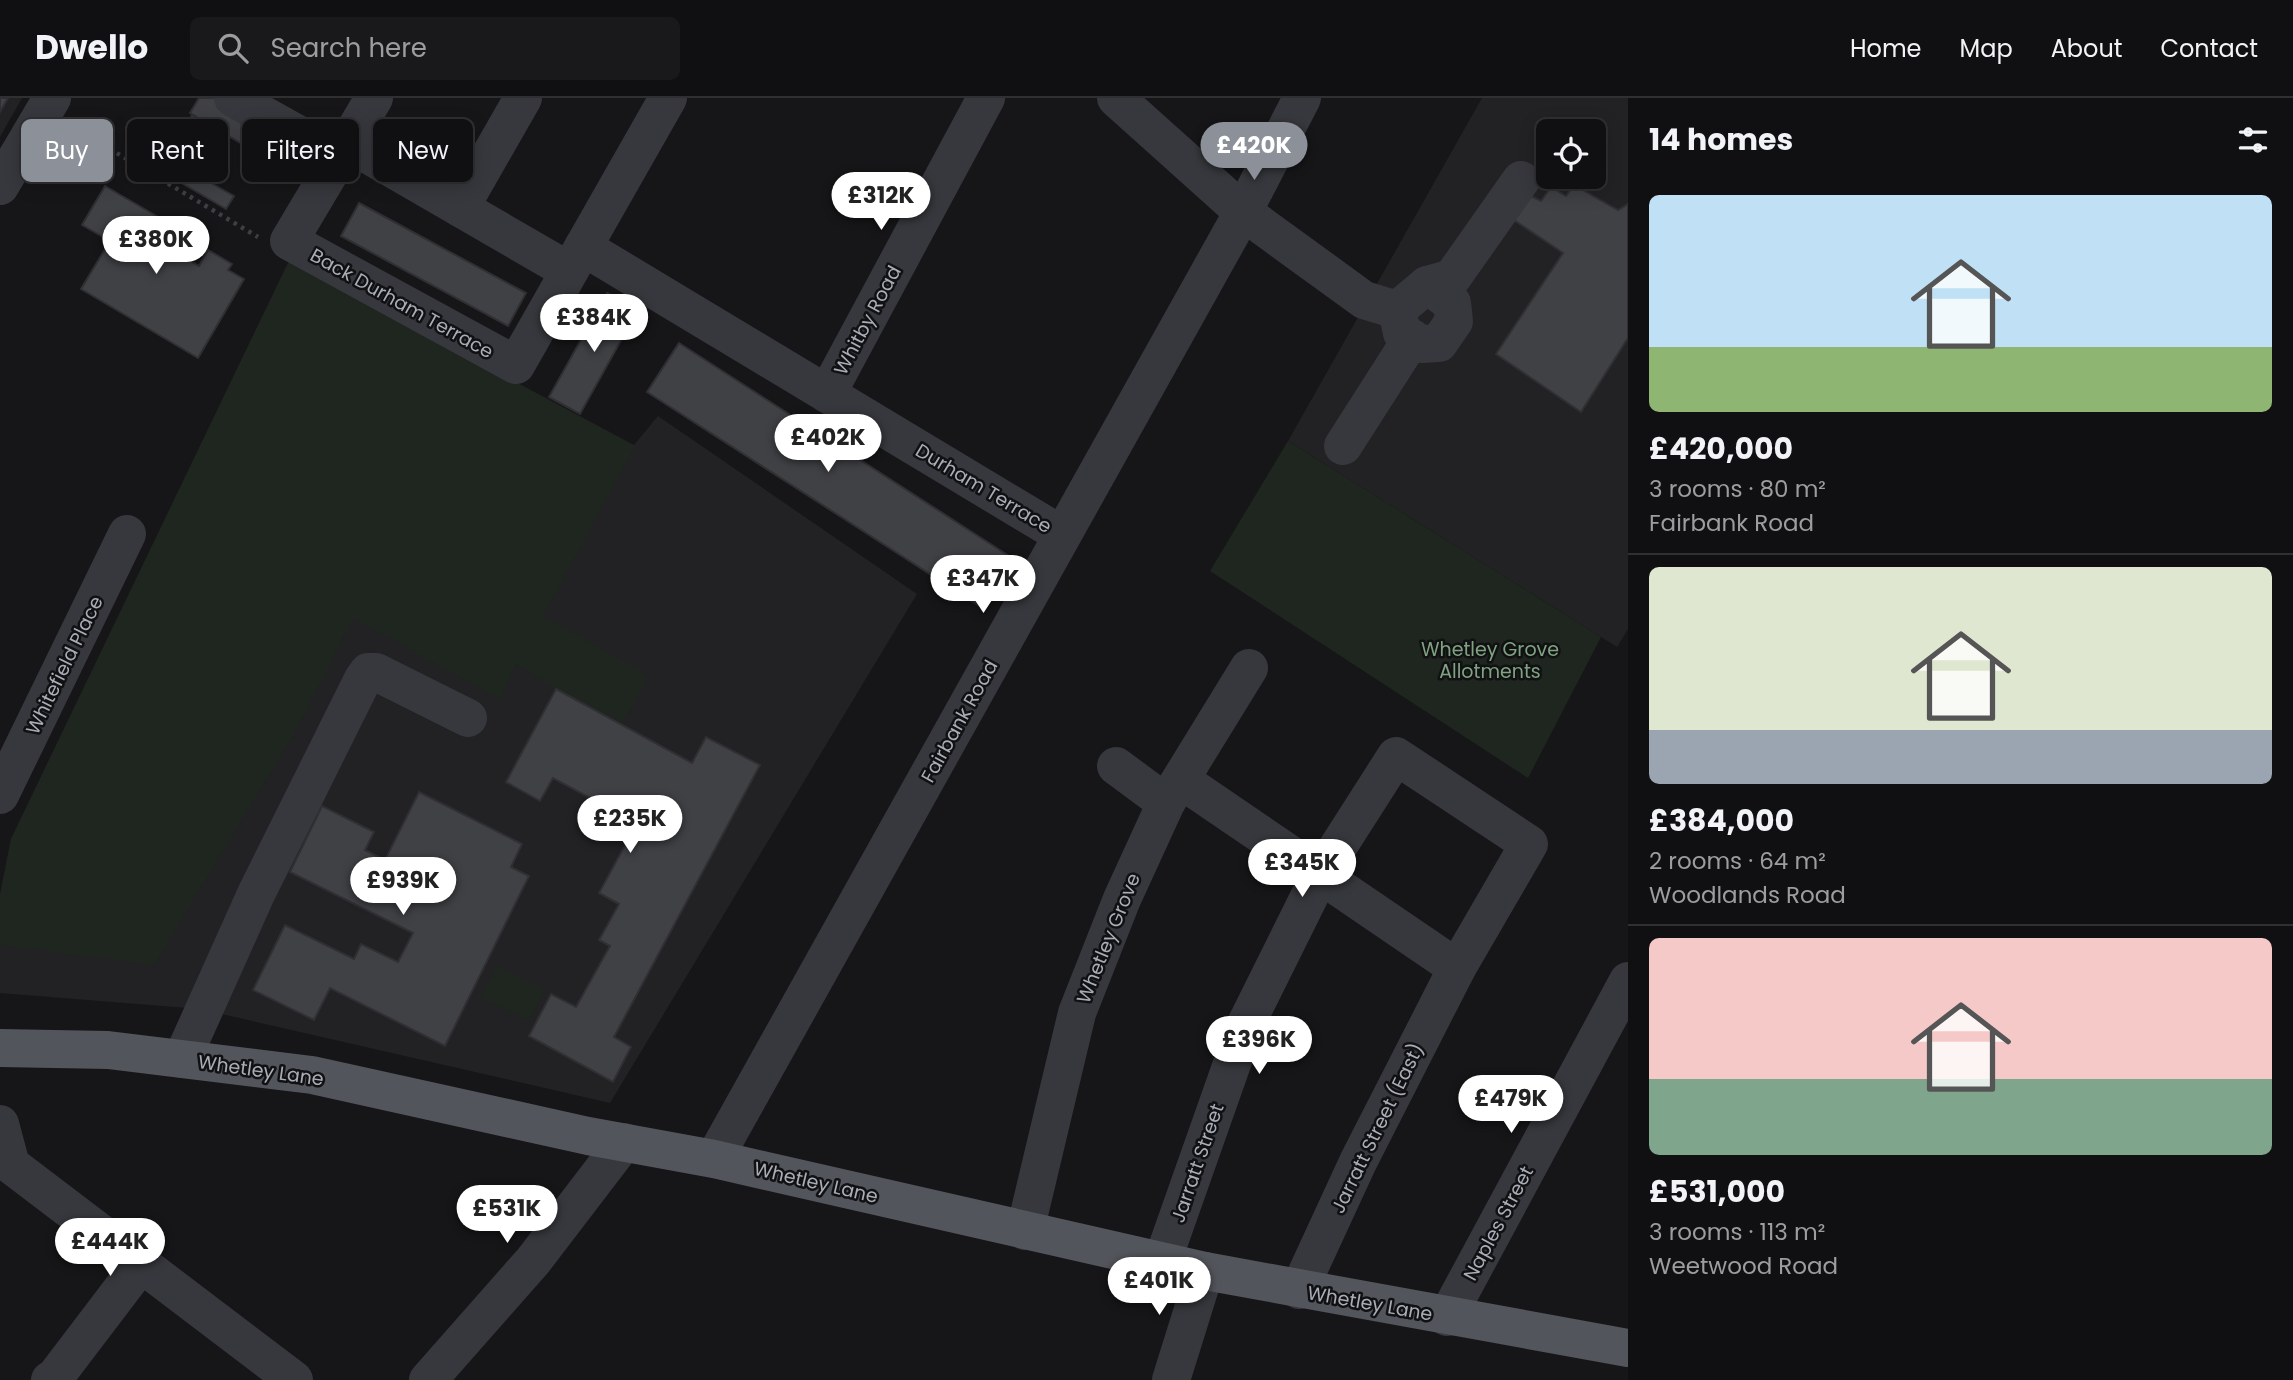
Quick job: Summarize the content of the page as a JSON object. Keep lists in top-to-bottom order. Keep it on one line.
{"streets":{"main road":["Whetley Lane"],"street":["Back Durham Terrace","Whitby Road","Durham Terrace","Whitefield Place","Fairbank Road","Whetley Grove","Jarratt Street (East)","Jarratt Street","Naples Street"]},"crossings":[["Back Durham Terrace","Durham Terrace"],["Whitby Road","Durham Terrace"],["Durham Terrace","Fairbank Road"],["Fairbank Road","Whetley Lane"],["Whetley Grove","Whetley Lane"],["Whetley Lane","Jarratt Street (East)"],["Whetley Lane","Jarratt Street"],["Whetley Lane","Naples Street"],["Jarratt Street (East)","Jarratt Street"]],"parks":["Whetley Grove Allotments"],"page":{"header":"Dwello","search":"Search here","nav":["Home","Map","About","Contact"],"heading":"14 homes","chip":["Buy","Rent","Filters","New"],"price":["£420K","£312K","£380K","£384K","£402K","£347K","£235K","£345K","£939K","£396K","£479K","£531K","£444K","£401K"],"list":[{"name":"£420,000","note":"3 rooms · 80 m² · Fairbank Road"},{"name":"£384,000","note":"2 rooms · 64 m² · Woodlands Road"},{"name":"£531,000","note":"3 rooms · 113 m² · Weetwood Road"}]}}
